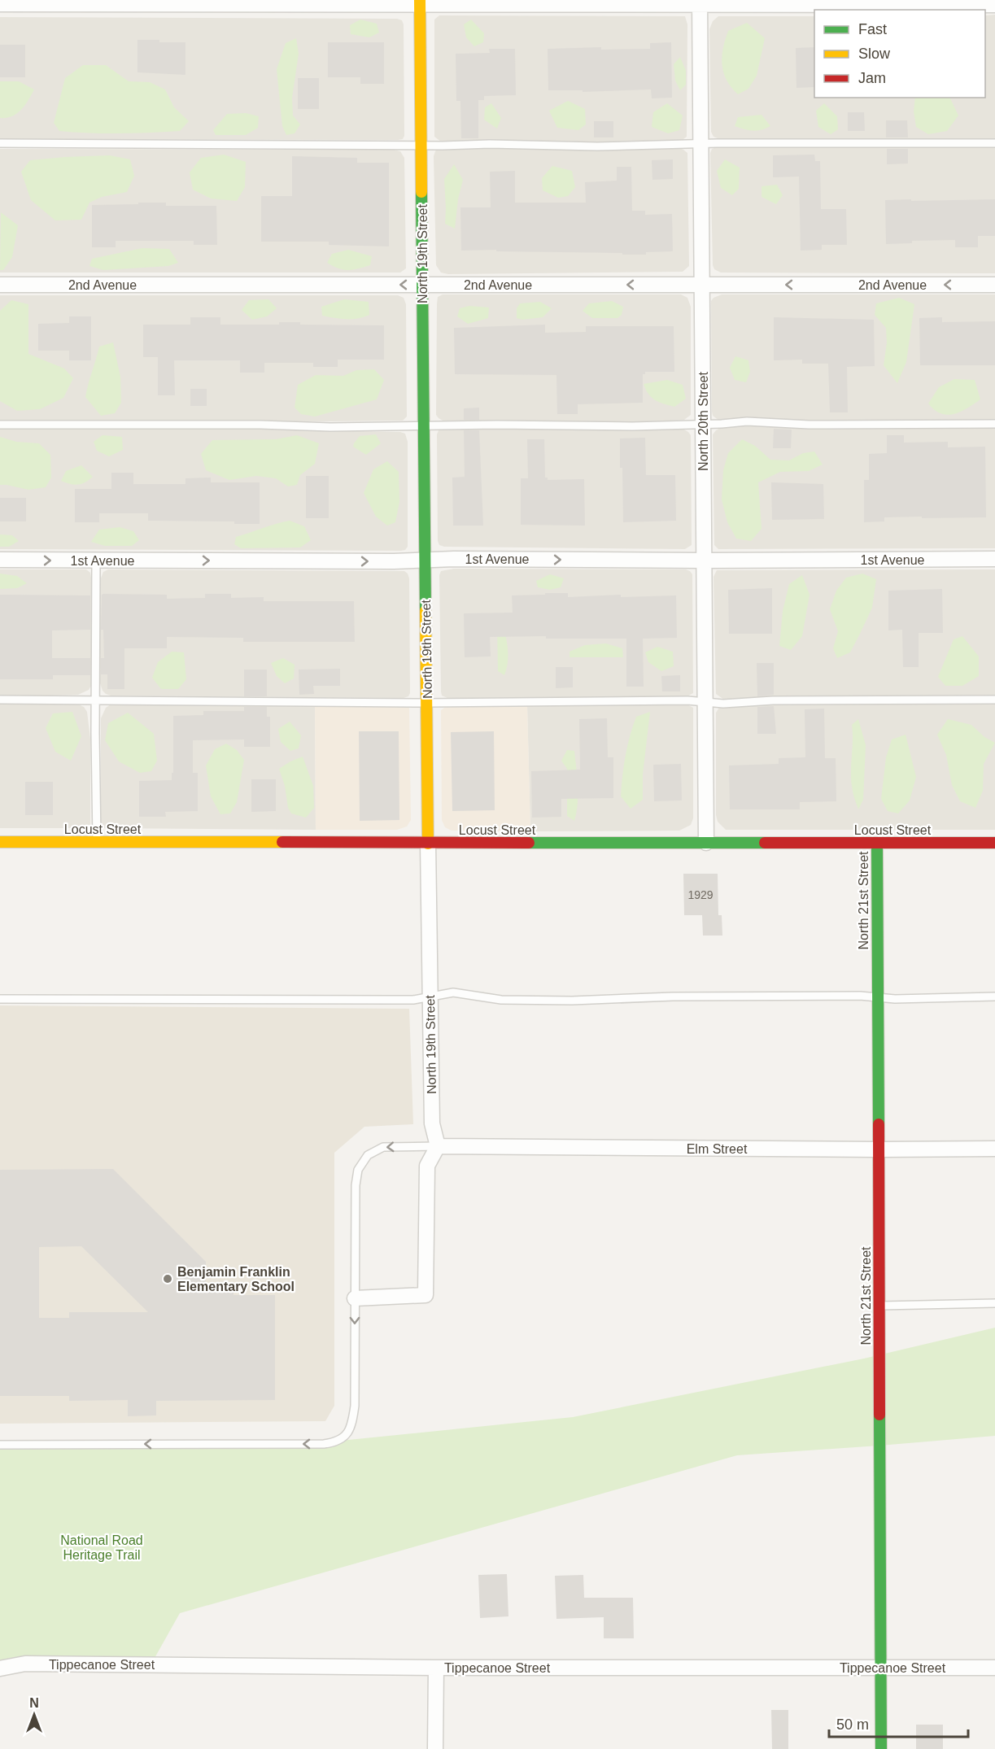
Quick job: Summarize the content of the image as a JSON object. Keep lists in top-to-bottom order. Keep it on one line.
{"streets":{"street":["North 19th Street","2nd Avenue","North 20th Street","1st Avenue","Locust Street","North 21st Street","Elm Street","Tippecanoe Street"]},"crossings":[["North 19th Street","2nd Avenue"],["North 19th Street","1st Avenue"],["North 19th Street","Locust Street"],["North 19th Street","Elm Street"],["2nd Avenue","North 20th Street"],["North 20th Street","1st Avenue"],["North 20th Street","Locust Street"],["Locust Street","North 21st Street"],["North 21st Street","Elm Street"],["North 21st Street","Tippecanoe Street"]],"one_way":["2nd Avenue","1st Avenue"],"parks":["National Road Heritage Trail"],"places":["Benjamin Franklin Elementary School"],"house_numbers":["1929"],"legend":["Fast","Slow","Jam"],"scale_bar":"50 m","north":"top"}
